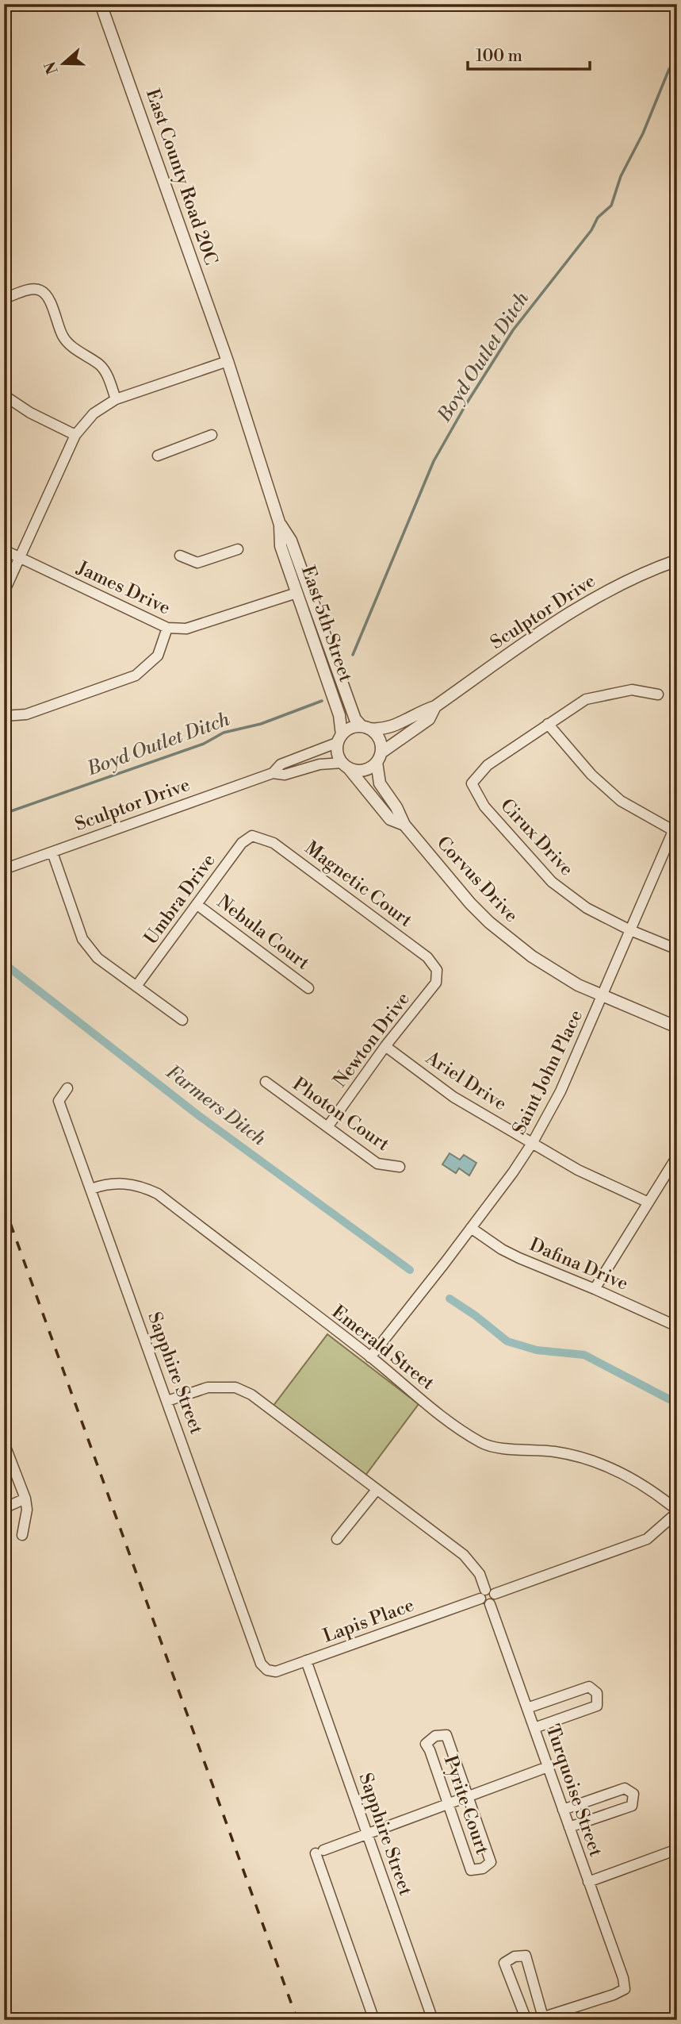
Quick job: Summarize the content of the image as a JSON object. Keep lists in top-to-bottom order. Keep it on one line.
{"streets":{"street":["East County Road 20C","James Drive","Sculptor Drive","East 5th Street","Cirux Drive","Corvus Drive","Magnetic Court","Umbra Drive","Nebula Court","Newton Drive","Saint John Place","Ariel Drive","Photon Court","Dafina Drive","Emerald Street","Sapphire Street","Lapis Place","Turquoise Street","Pyrite Court"]},"crossings":[["East County Road 20C","East 5th Street"],["James Drive","East 5th Street"],["Sculptor Drive","East 5th Street"],["Sculptor Drive","Corvus Drive"],["East 5th Street","Corvus Drive"],["Cirux Drive","Saint John Place"],["Corvus Drive","Saint John Place"],["Magnetic Court","Umbra Drive"],["Magnetic Court","Newton Drive"],["Umbra Drive","Nebula Court"],["Newton Drive","Ariel Drive"],["Newton Drive","Photon Court"],["Saint John Place","Ariel Drive"],["Saint John Place","Dafina Drive"],["Saint John Place","Emerald Street"],["Emerald Street","Sapphire Street"],["Emerald Street","Lapis Place"],["Sapphire Street","Lapis Place"],["Sapphire Street","Turquoise Street"],["Lapis Place","Turquoise Street"]],"water":["Boyd Outlet Ditch","Farmers Ditch"],"scale_bar":"100 m","north":"left"}
